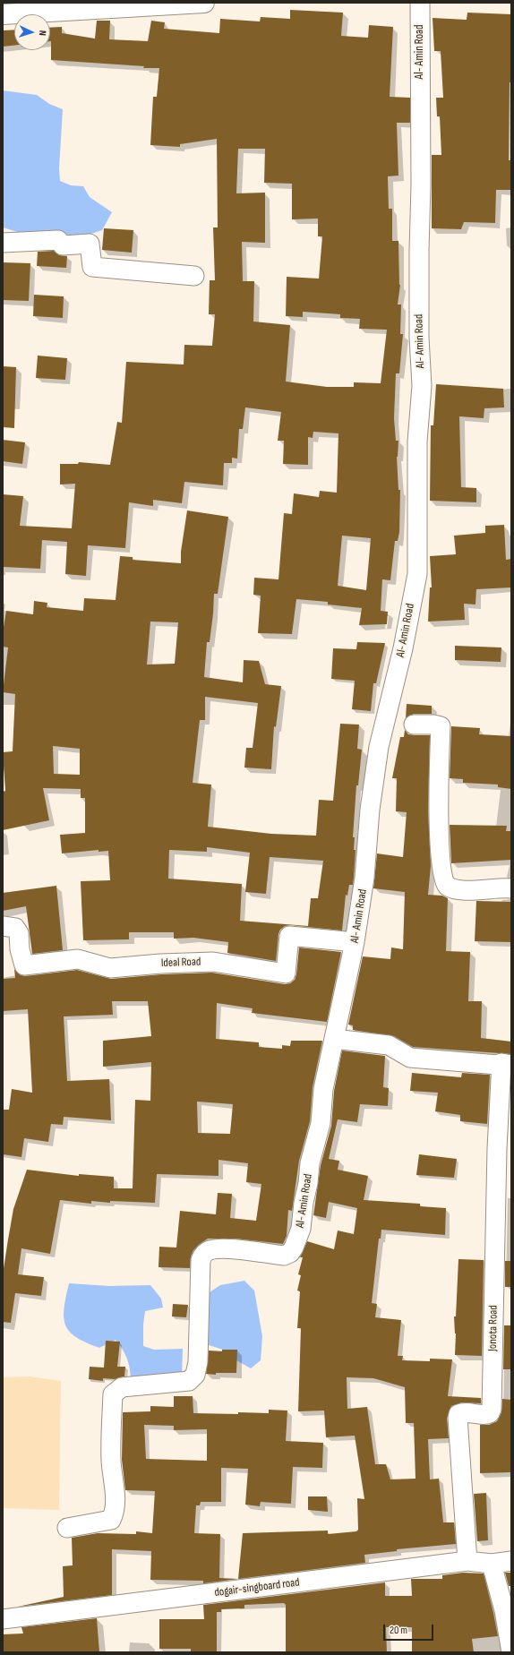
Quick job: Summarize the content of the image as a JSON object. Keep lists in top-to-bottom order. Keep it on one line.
{"streets":{"street":["Al- Amin Road","Ideal Road","Jonota Road","dogair-singboard road"]},"crossings":[["Al- Amin Road","Ideal Road"],["Jonota Road","dogair-singboard road"]],"scale_bar":"20 m","north":"right"}
